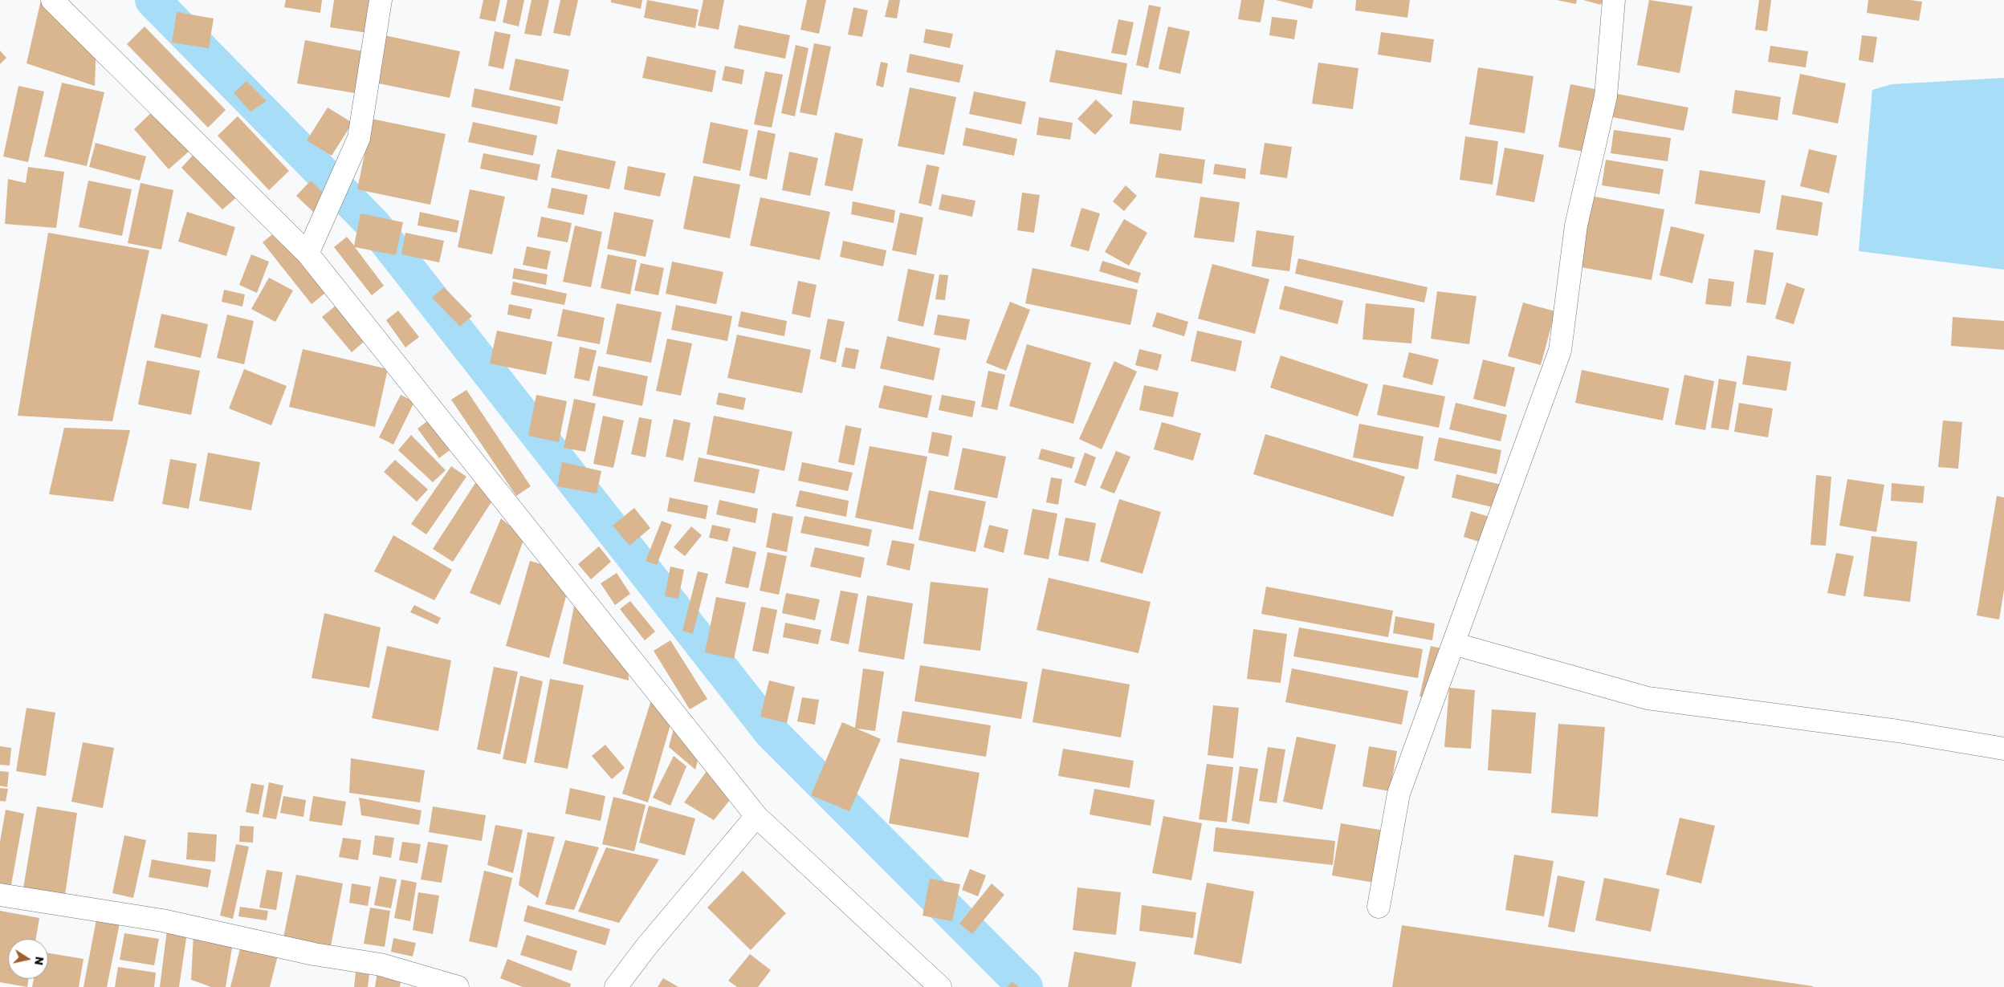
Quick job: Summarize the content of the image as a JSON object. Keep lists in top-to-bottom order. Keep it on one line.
{"north":"right"}
